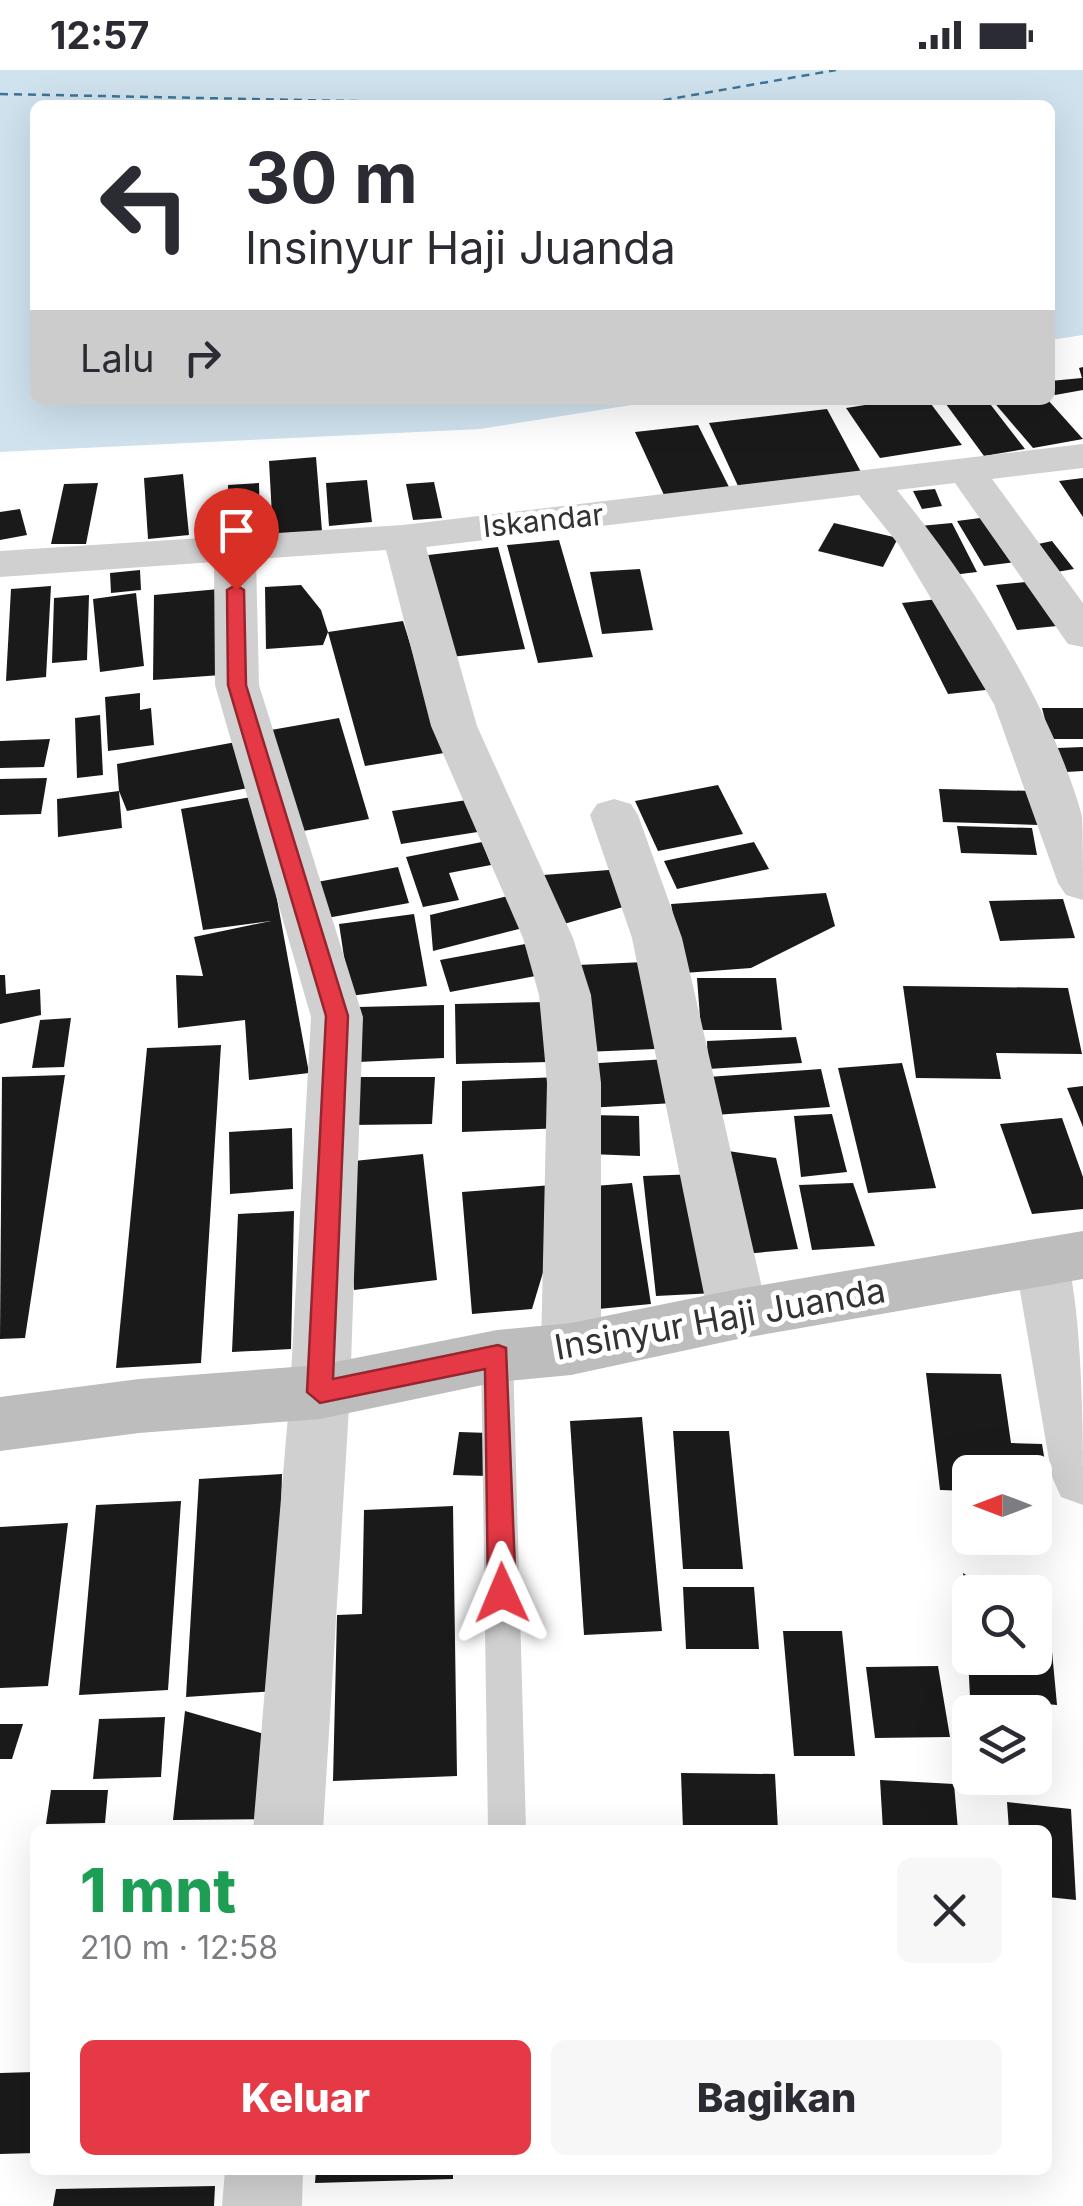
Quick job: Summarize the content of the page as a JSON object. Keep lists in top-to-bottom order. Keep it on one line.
{"streets":{"street":["Iskandar","Insinyur Haji Juanda"]},"north":"left","page":{"status":"12:57","turn":["30 m","Insinyur Haji Juanda"],"then":"Lalu","heading":["1 mnt","210 m · 12:58"],"buttons":["Keluar","Bagikan"]}}
